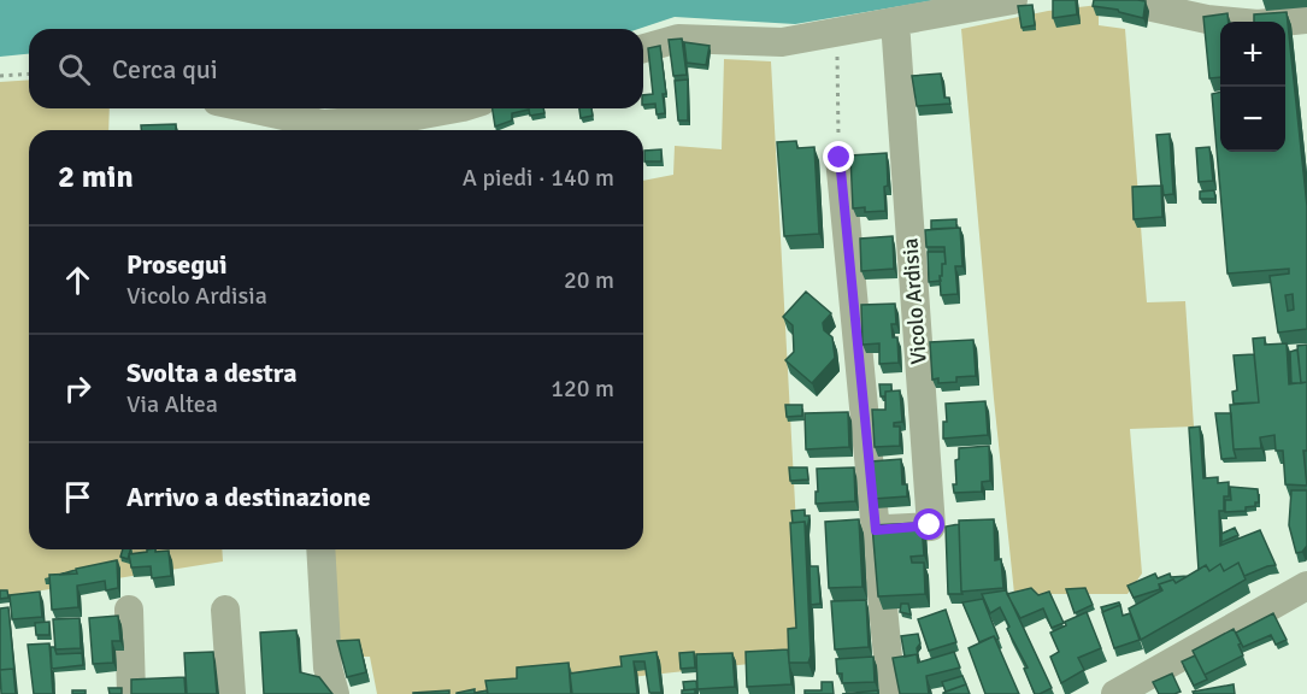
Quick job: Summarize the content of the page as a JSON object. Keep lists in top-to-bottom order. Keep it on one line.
{"streets":{"street":["Vicolo Ardisia"]},"page":{"map_buttons":["+","−"],"search":"Cerca qui","heading":["2 min","A piedi · 140 m"],"list":[["Prosegui","Vicolo Ardisia","20 m"],["Svolta a destra","Via Altea","120 m"],"Arrivo a destinazione"]}}
